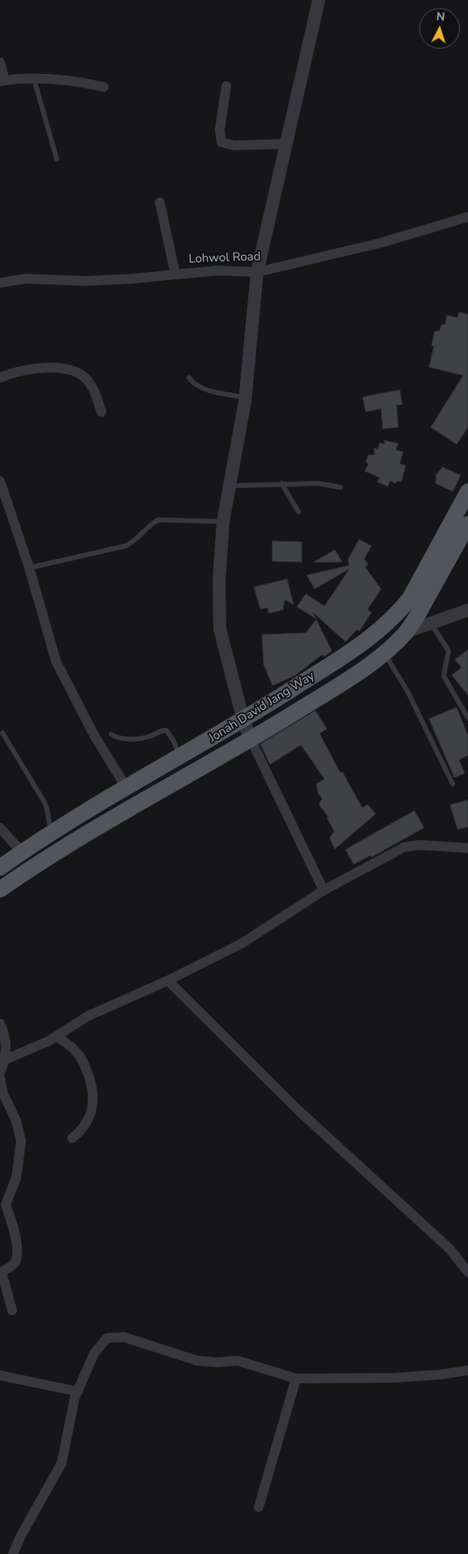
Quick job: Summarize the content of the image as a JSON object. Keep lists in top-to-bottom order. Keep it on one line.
{"streets":{"main road":["Jonah David Jang Way"],"street":["Lohwol Road"]},"north":"top"}
